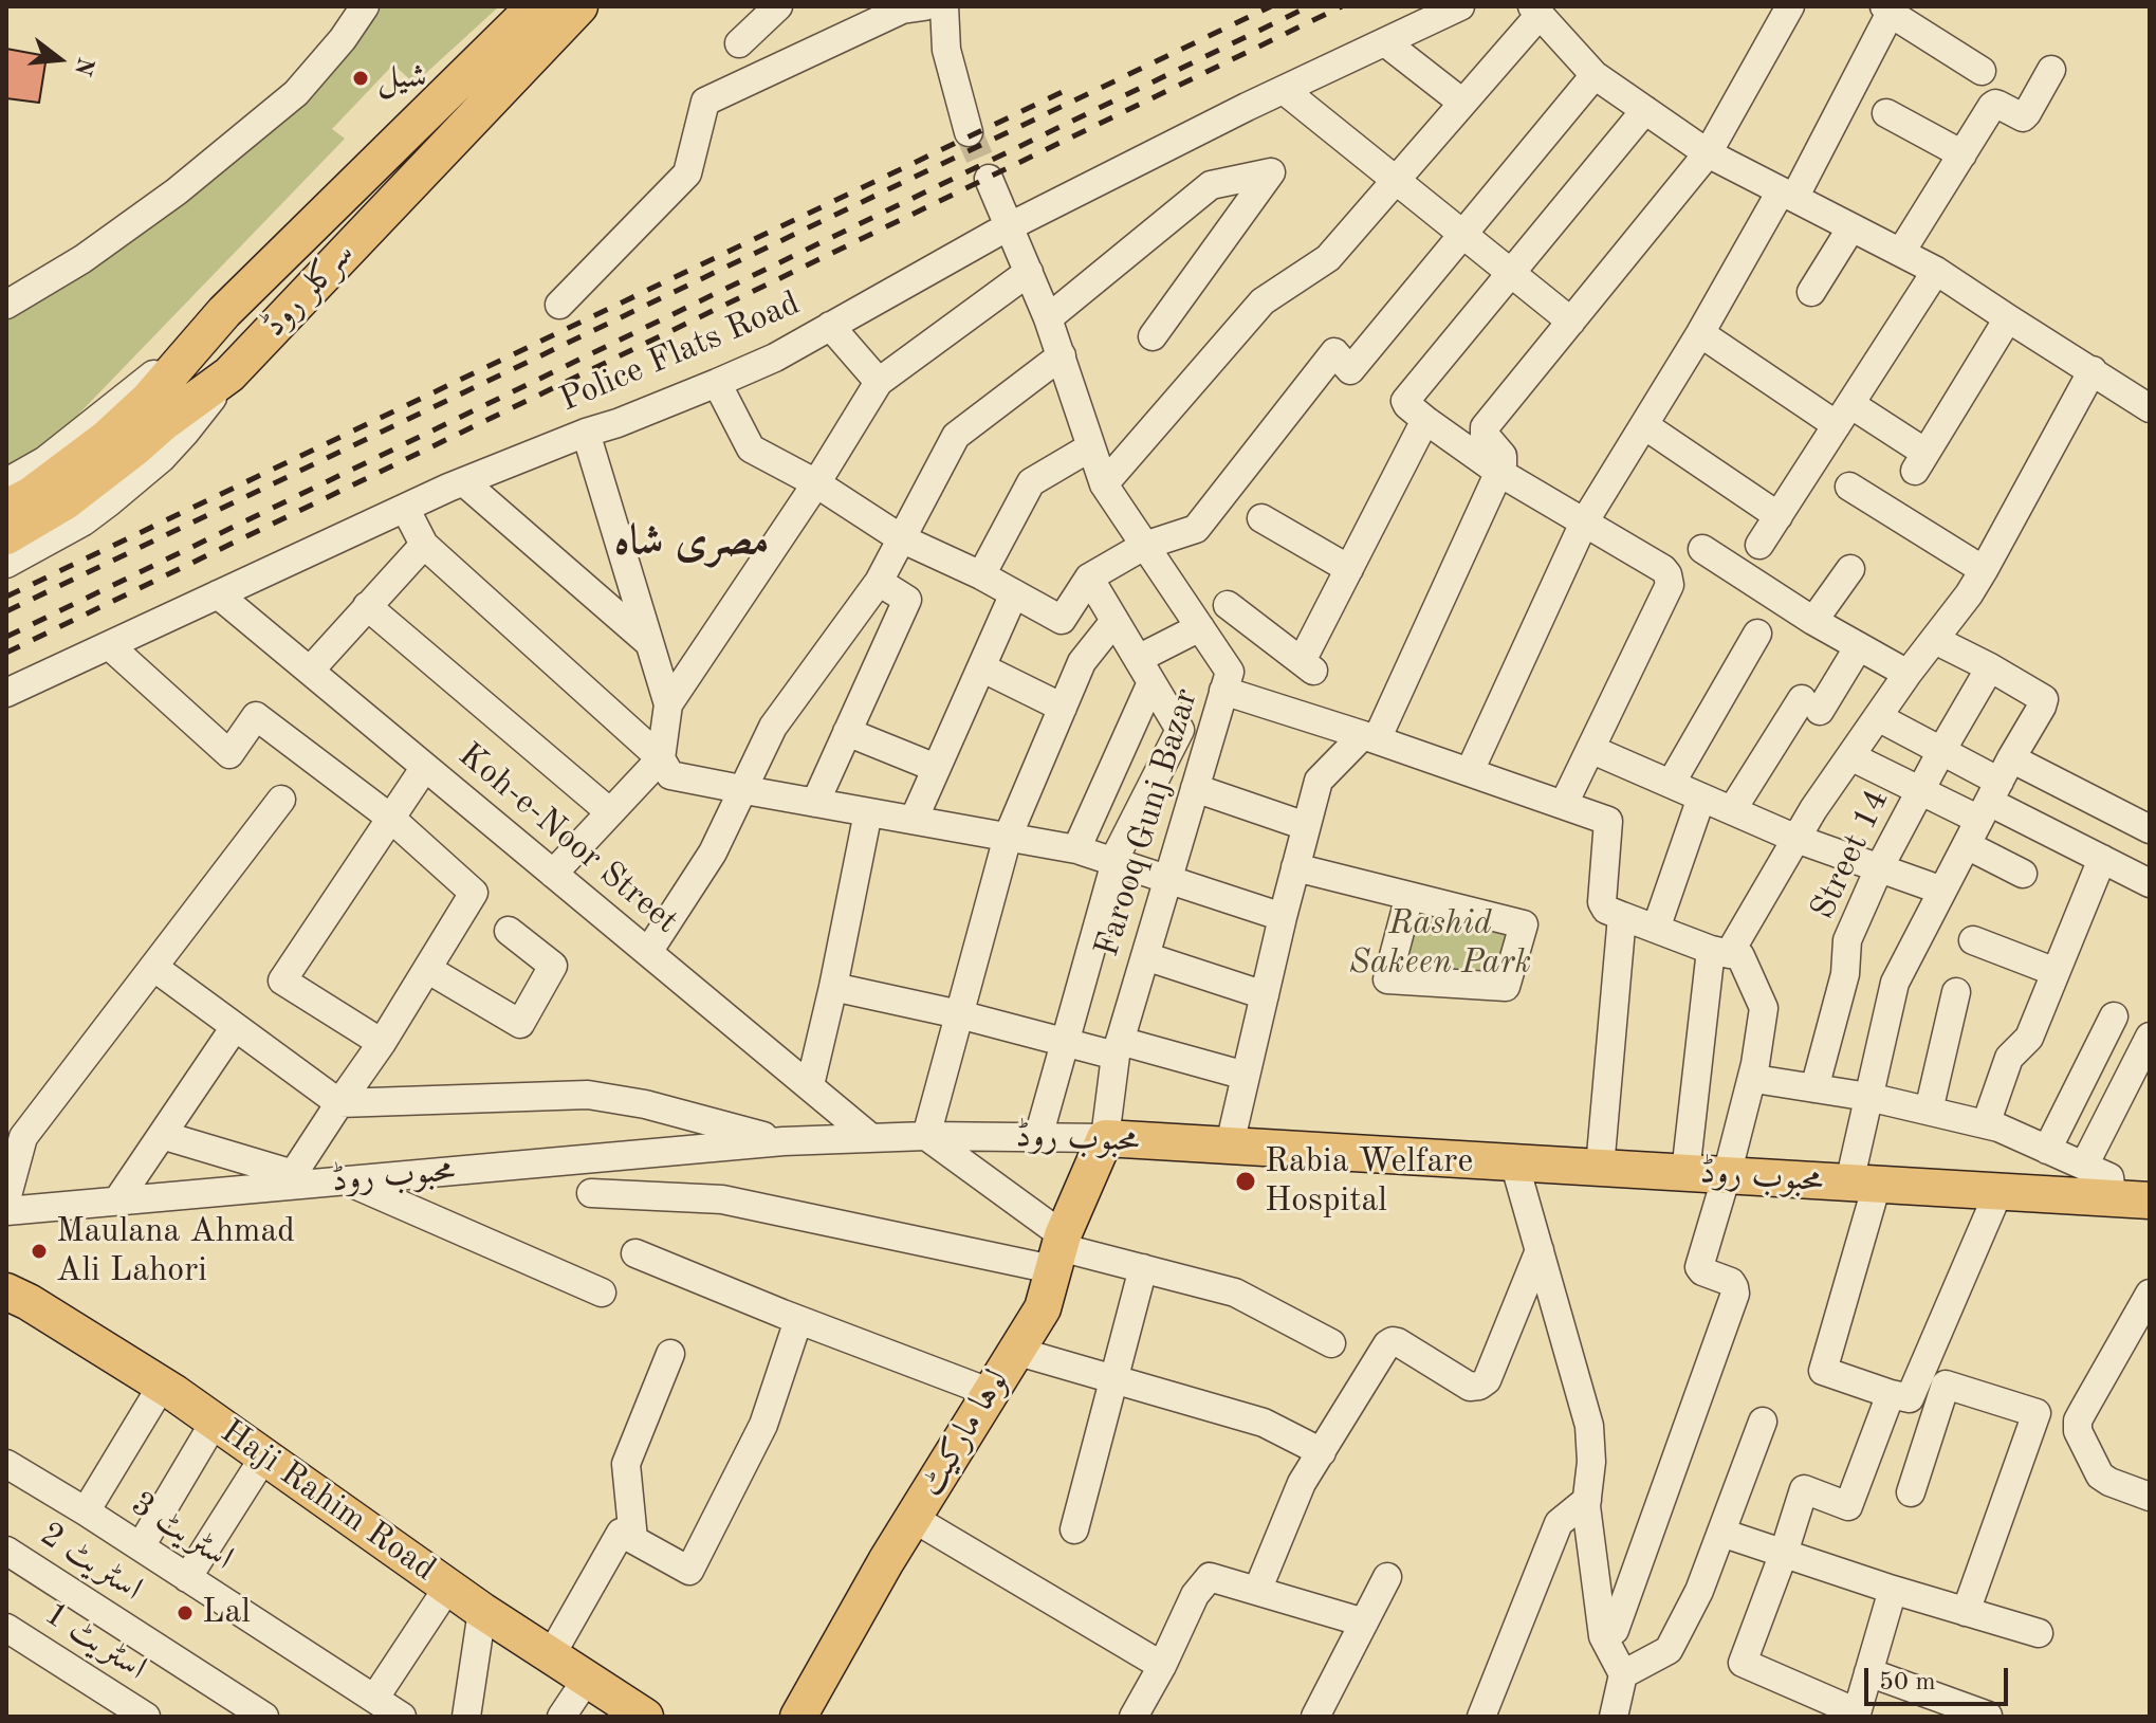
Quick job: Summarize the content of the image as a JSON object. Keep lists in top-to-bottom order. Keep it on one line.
{"streets":{"main road":["سرکلر روڈ","محبوب روڈ","لوہا مارکیٹ","Haji Rahim Road"],"street":["Police Flats Road","Farooq Gunj Bazar","Koh-e-Noor Street","Street 14","اسٹریٹ 3","اسٹریٹ 2","اسٹریٹ 1"]},"crossings":[["Police Flats Road","Farooq Gunj Bazar"],["Police Flats Road","Koh-e-Noor Street"],["Farooq Gunj Bazar","محبوب روڈ"],["Farooq Gunj Bazar","لوہا مارکیٹ"],["Koh-e-Noor Street","محبوب روڈ"],["محبوب روڈ","لوہا مارکیٹ"]],"districts":["مصری شاہ"],"parks":["Rashid Sakeen Park"],"places":["شیل","Rabia Welfare Hospital","Maulana Ahmad Ali Lahori","Lal"],"scale_bar":"50 m","north":"right"}
